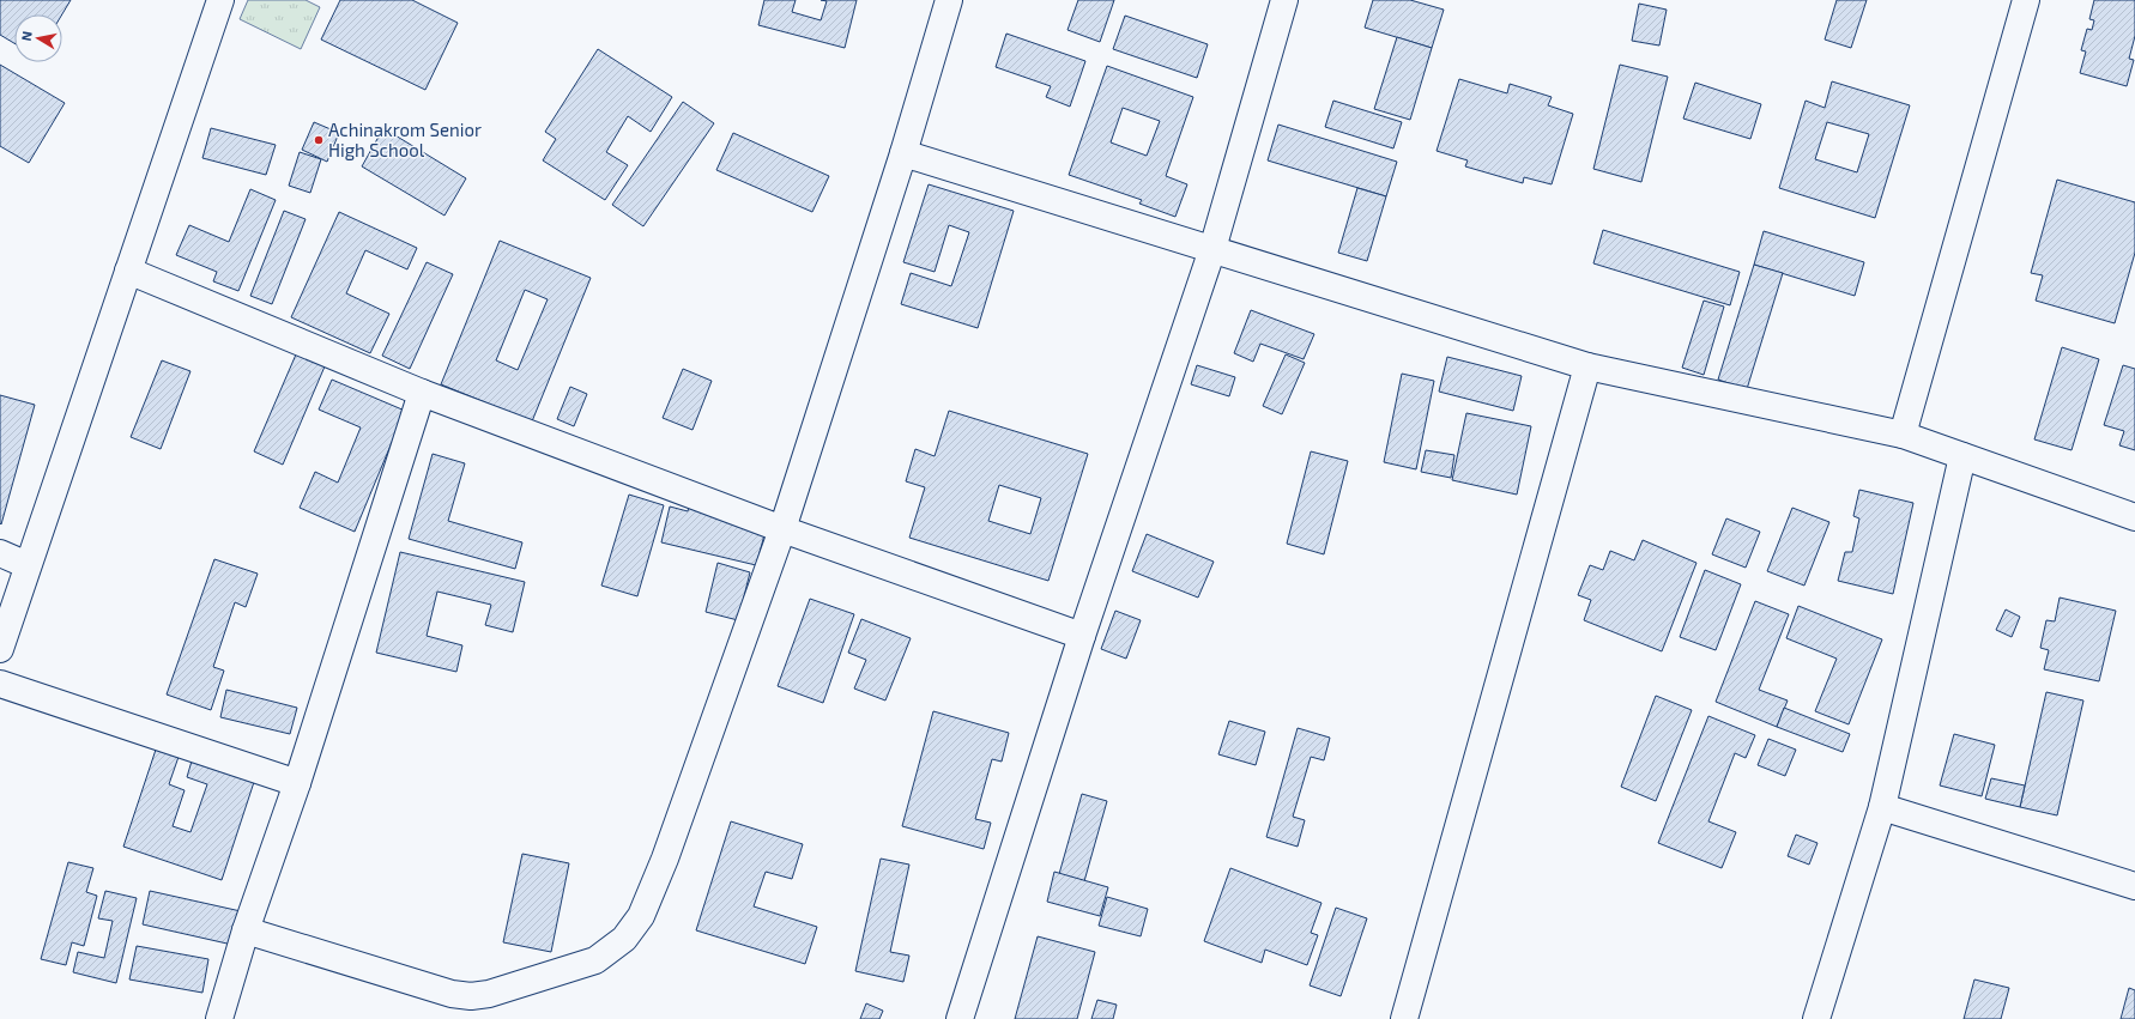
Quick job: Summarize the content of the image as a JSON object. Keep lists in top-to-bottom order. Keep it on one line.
{"places":["Achinakrom Senior High School"],"north":"left"}
